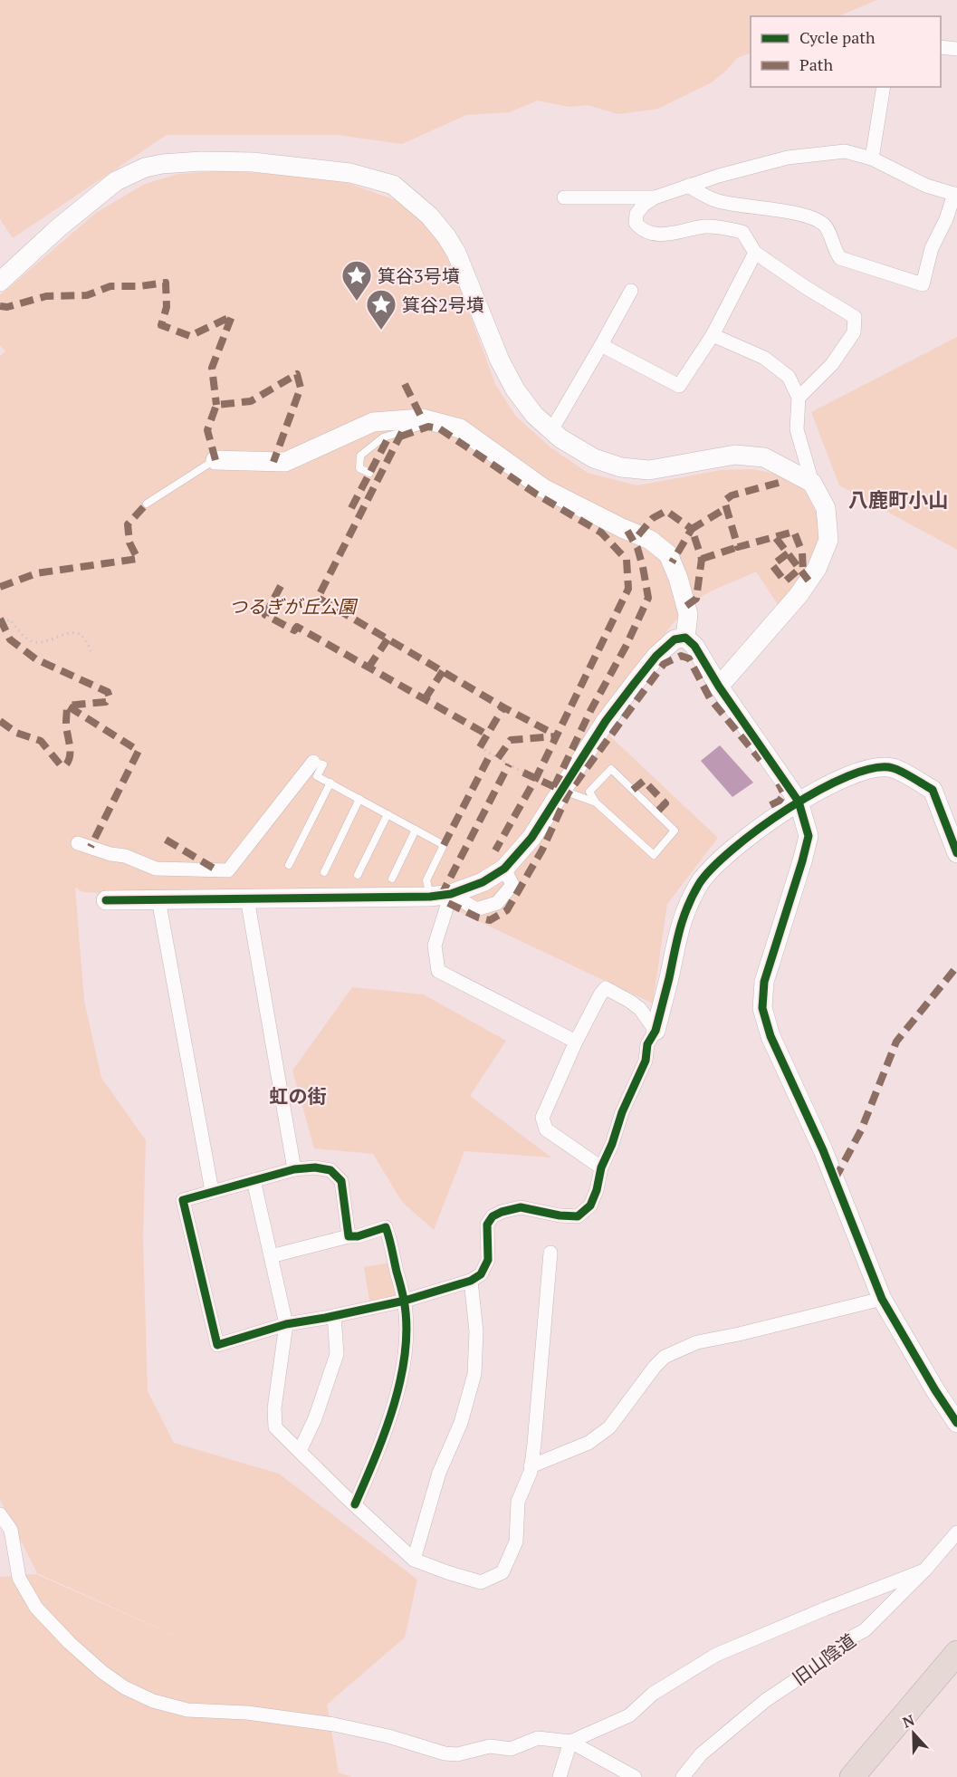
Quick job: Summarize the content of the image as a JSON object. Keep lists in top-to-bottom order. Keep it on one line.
{"streets":{"street":["旧山陰道"]},"districts":["八鹿町小山","虹の街"],"parks":["つるぎが丘公園"],"places":{"place":["箕谷3号墳","箕谷2号墳"]},"legend":["Cycle path","Path"],"north":"top"}
